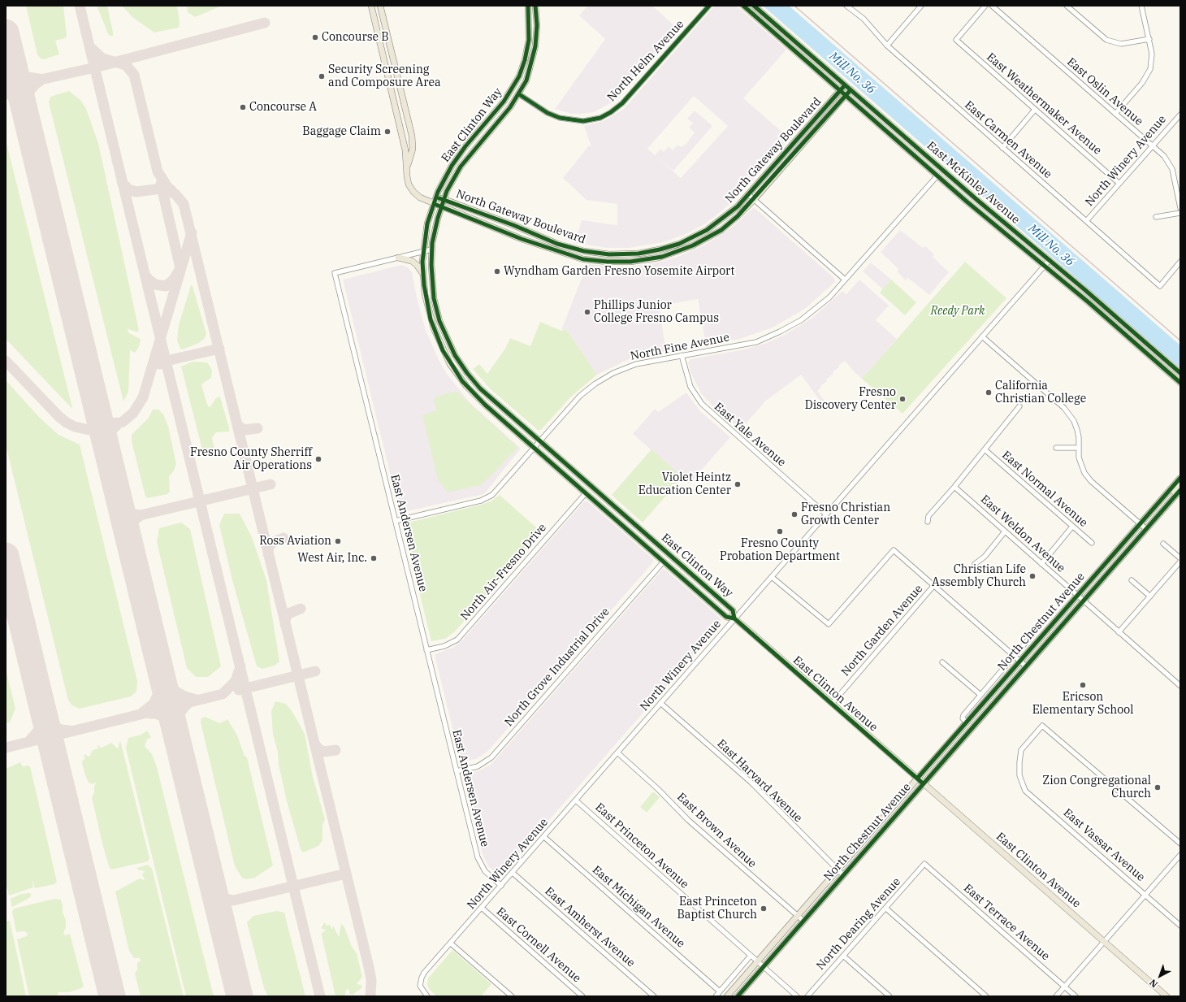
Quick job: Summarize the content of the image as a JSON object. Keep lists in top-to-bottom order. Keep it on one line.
{"streets":{"main road":["East Clinton Way","North Gateway Boulevard","East McKinley Avenue","North Chestnut Avenue","East Clinton Avenue"],"street":["North Helm Avenue","East Oslin Avenue","East Weathermaker Avenue","East Carmen Avenue","North Winery Avenue","North Fine Avenue","East Yale Avenue","East Normal Avenue","East Andersen Avenue","East Weldon Avenue","North Air-Fresno Drive","North Garden Avenue","North Grove Industrial Drive","East Harvard Avenue","East Brown Avenue","East Vassar Avenue","East Princeton Avenue","East Michigan Avenue","East Terrace Avenue","North Dearing Avenue","East Amherst Avenue","East Cornell Avenue"]},"crossings":[["North Helm Avenue","East Clinton Way"],["East Oslin Avenue","North Winery Avenue"],["East Weathermaker Avenue","North Winery Avenue"],["East Clinton Way","North Gateway Boulevard"],["East Clinton Way","North Winery Avenue"],["East Clinton Way","North Fine Avenue"],["East Clinton Way","East Andersen Avenue"],["East Clinton Way","North Air-Fresno Drive"],["East Clinton Way","North Grove Industrial Drive"],["East Clinton Way","East Clinton Avenue"],["East Carmen Avenue","North Winery Avenue"],["North Gateway Boulevard","East McKinley Avenue"],["North Winery Avenue","East McKinley Avenue"],["North Winery Avenue","East Yale Avenue"],["North Winery Avenue","East Andersen Avenue"],["North Winery Avenue","East Clinton Avenue"],["North Winery Avenue","East Harvard Avenue"],["North Winery Avenue","East Brown Avenue"],["North Winery Avenue","East Princeton Avenue"],["North Winery Avenue","East Michigan Avenue"],["North Winery Avenue","East Amherst Avenue"],["North Winery Avenue","East Cornell Avenue"],["East McKinley Avenue","North Fine Avenue"],["North Fine Avenue","East Yale Avenue"],["North Fine Avenue","East Andersen Avenue"],["East Andersen Avenue","North Air-Fresno Drive"],["East Andersen Avenue","North Grove Industrial Drive"],["East Weldon Avenue","North Chestnut Avenue"],["North Chestnut Avenue","East Clinton Avenue"],["North Chestnut Avenue","East Harvard Avenue"],["North Chestnut Avenue","East Brown Avenue"],["North Chestnut Avenue","East Princeton Avenue"],["North Garden Avenue","East Clinton Avenue"],["East Terrace Avenue","North Dearing Avenue"]],"water":["Mill No. 36"],"parks":["Reedy Park"],"places":["Concourse B","Security Screening and Composure Area","Concourse A","Baggage Claim","Wyndham Garden Fresno Yosemite Airport","Phillips Junior College Fresno Campus","California Christian College","Fresno Discovery Center","Fresno County Sherriff Air Operations","Violet Heintz Education Center","Fresno Christian Growth Center","Fresno County Probation Department","Ross Aviation","West Air, Inc.","Christian Life Assembly Church","Ericson Elementary School","Zion Congregational Church","East Princeton Baptist Church"],"north":"bottom left"}
